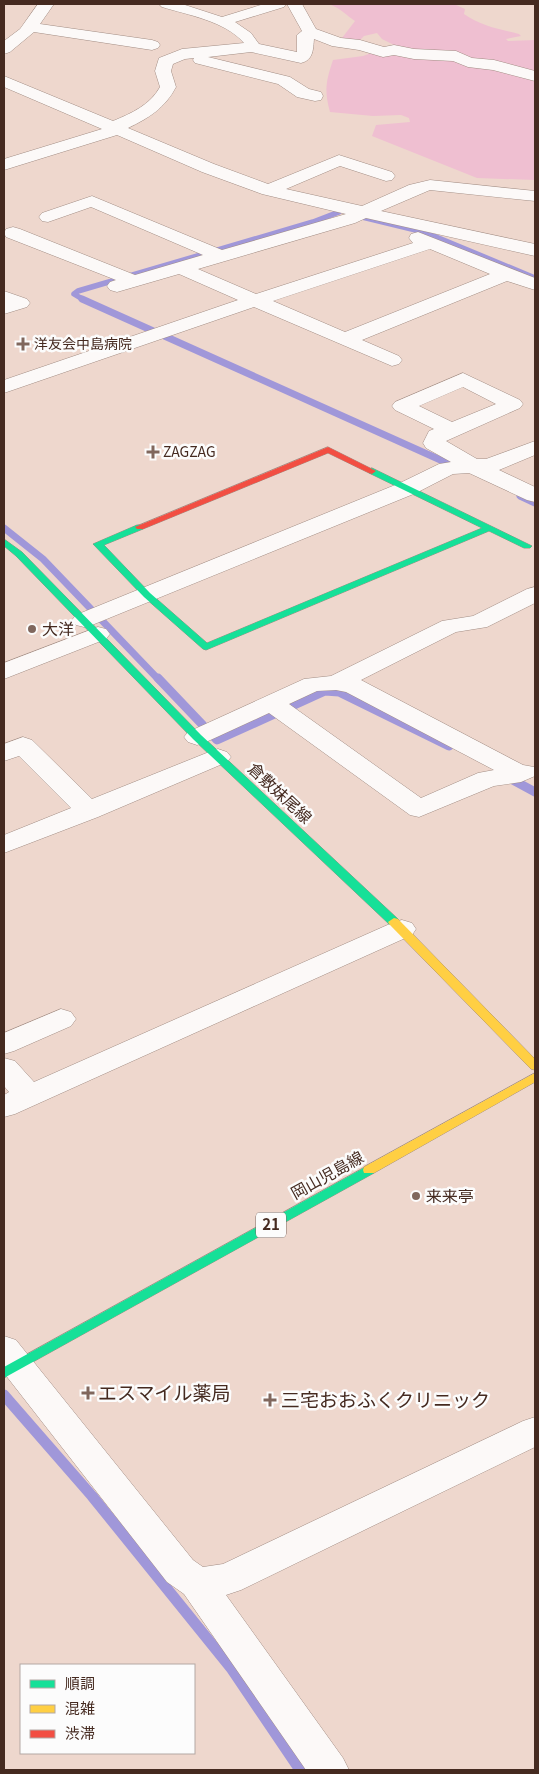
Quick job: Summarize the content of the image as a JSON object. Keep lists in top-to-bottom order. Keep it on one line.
{"streets":{"main road":["倉敷妹尾線","岡山児島線","21"]},"places":{"health":["洋友会中島病院","ZAGZAG","エスマイル薬局","三宅おおふくクリニック"],"other":["大洋","来来亭"]},"legend":["順調","混雑","渋滞"]}
